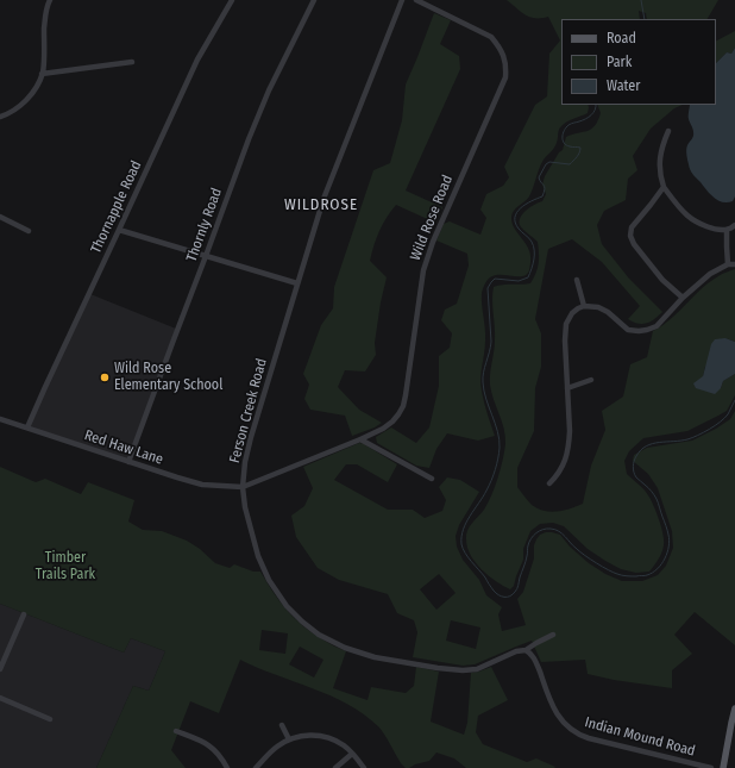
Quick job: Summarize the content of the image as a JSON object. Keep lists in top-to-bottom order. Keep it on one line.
{"streets":{"street":["Thornapple Road","Wild Rose Road","Thornly Road","Ferson Creek Road","Red Haw Lane","Indian Mound Road"]},"crossings":[["Thornapple Road","Red Haw Lane"],["Wild Rose Road","Ferson Creek Road"],["Wild Rose Road","Red Haw Lane"],["Thornly Road","Red Haw Lane"],["Ferson Creek Road","Red Haw Lane"],["Ferson Creek Road","Indian Mound Road"]],"districts":["WILDROSE"],"parks":["Timber Trails Park"],"places":["Wild Rose Elementary School"],"legend":["Road","Park","Water"]}
